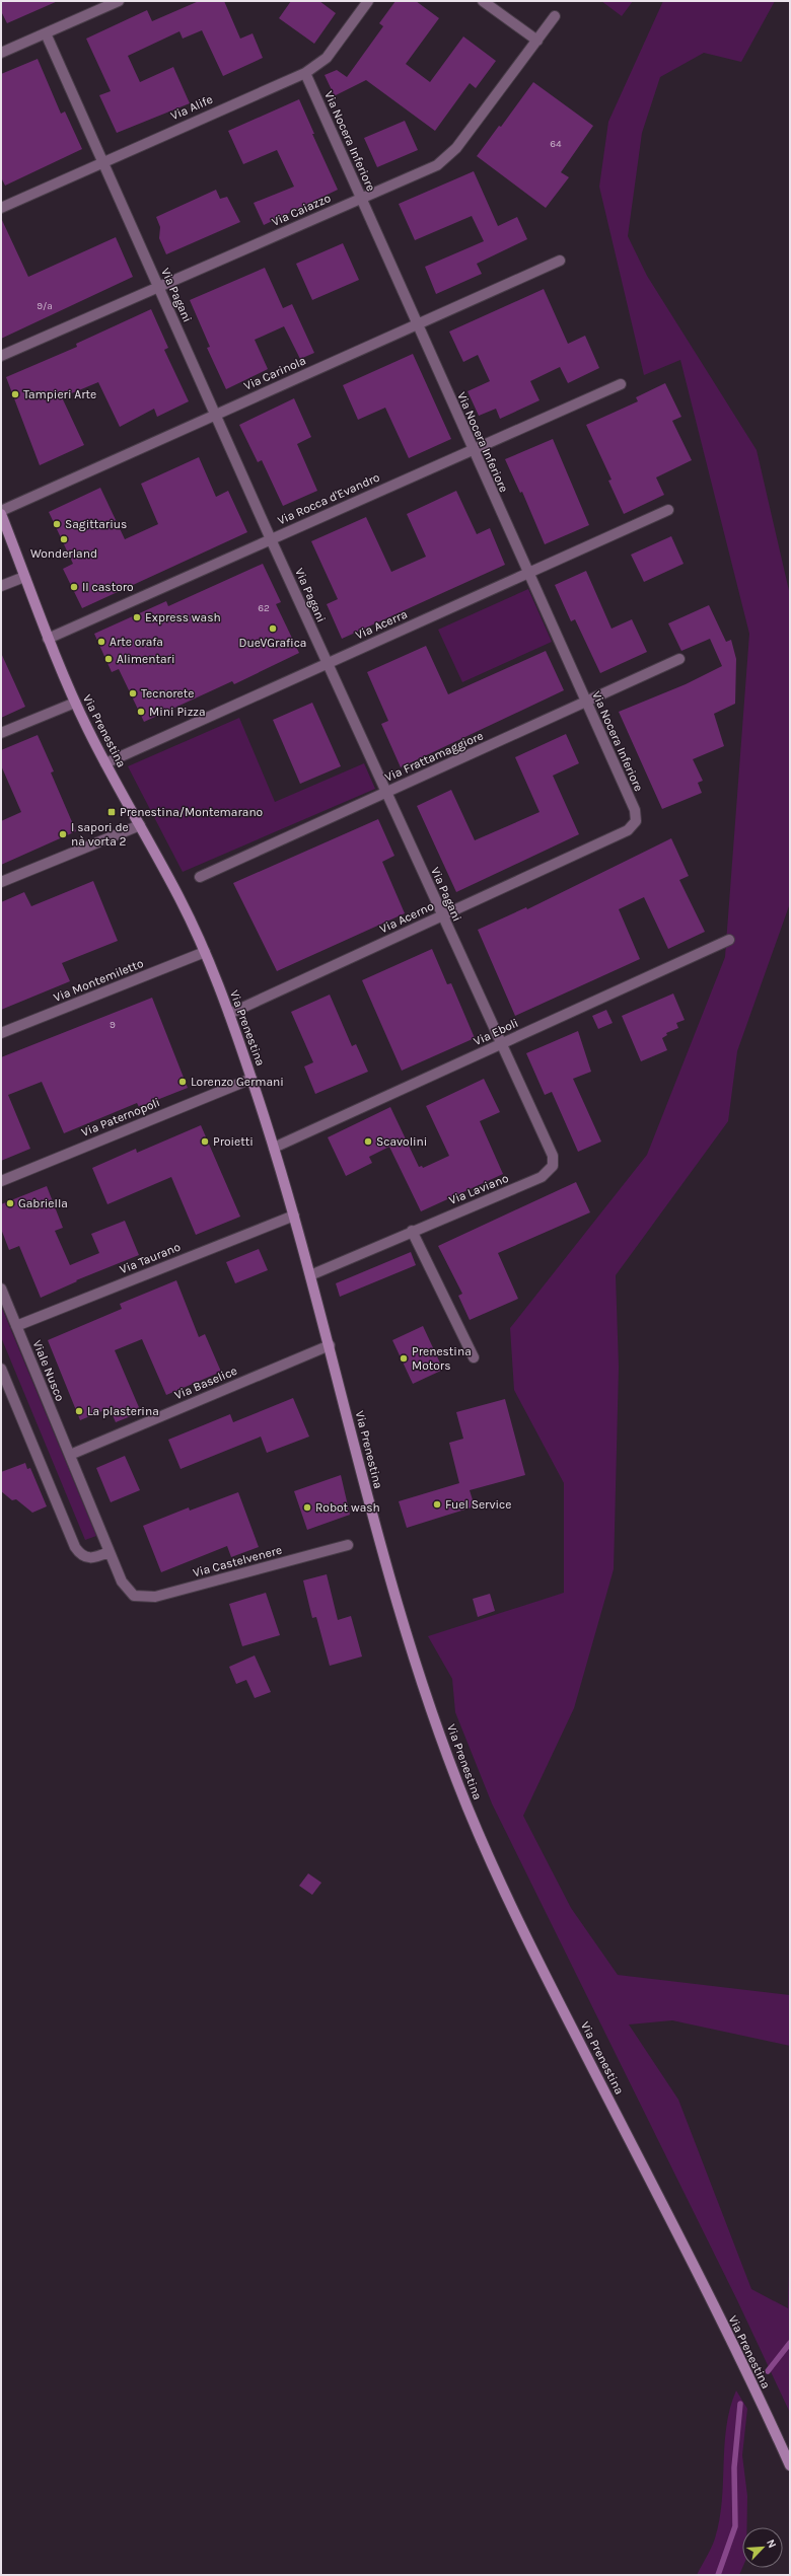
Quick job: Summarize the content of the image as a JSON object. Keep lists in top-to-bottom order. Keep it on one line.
{"streets":{"main road":["Via Prenestina"],"street":["Via Alife","Via Nocera Inferiore","Via Caiazzo","Via Pagani","Via Carinola","Via Rocca d'Evandro","Via Acerra","Via Frattamaggiore","Via Acerno","Via Montemiletto","Via Eboli","Via Paternopoli","Via Laviano","Via Taurano","Viale Nusco","Via Baselice","Via Castelvenere"]},"crossings":[["Via Alife","Via Nocera Inferiore"],["Via Alife","Via Pagani"],["Via Nocera Inferiore","Via Caiazzo"],["Via Nocera Inferiore","Via Carinola"],["Via Nocera Inferiore","Via Rocca d'Evandro"],["Via Nocera Inferiore","Via Acerra"],["Via Nocera Inferiore","Via Frattamaggiore"],["Via Nocera Inferiore","Via Acerno"],["Via Caiazzo","Via Pagani"],["Via Pagani","Via Carinola"],["Via Pagani","Via Rocca d'Evandro"],["Via Pagani","Via Acerra"],["Via Pagani","Via Frattamaggiore"],["Via Pagani","Via Acerno"],["Via Pagani","Via Eboli"],["Via Pagani","Via Laviano"],["Via Carinola","Via Prenestina"],["Via Rocca d'Evandro","Via Prenestina"],["Via Acerra","Via Prenestina"],["Via Prenestina","Via Acerno"],["Via Prenestina","Via Montemiletto"],["Via Prenestina","Via Eboli"],["Via Prenestina","Via Paternopoli"],["Via Prenestina","Via Laviano"],["Via Prenestina","Via Taurano"],["Via Prenestina","Via Baselice"],["Via Taurano","Viale Nusco"],["Viale Nusco","Via Baselice"],["Viale Nusco","Via Castelvenere"]],"places":{"other":["Tampieri Arte","Sagittarius","Wonderland","Il castoro","Express wash","DueVGrafica","Arte orafa","Alimentari","Tecnorete","Mini Pizza","I sapori de nà vorta 2","Lorenzo Germani","Proietti","Scavolini","Gabriella","Prenestina Motors","La plasterina","Fuel Service","Robot wash"],"transit":["Prenestina/Montemarano"]},"house_numbers":["64","9/a","62","9"],"north":"top right"}
